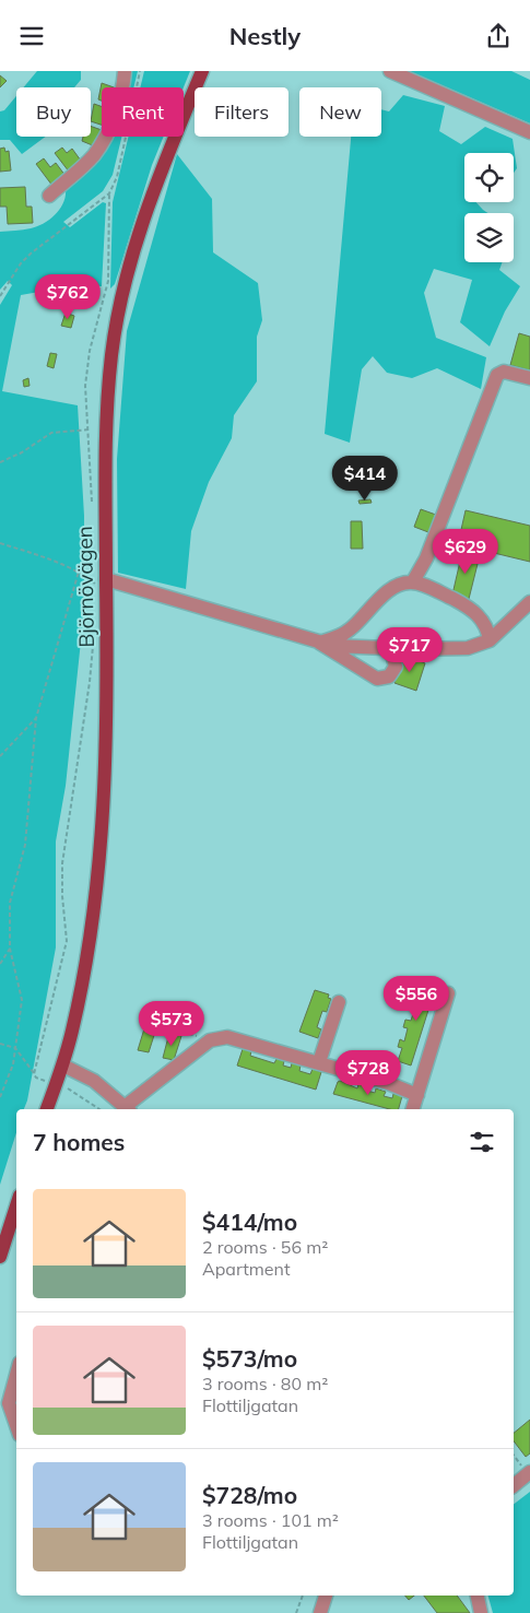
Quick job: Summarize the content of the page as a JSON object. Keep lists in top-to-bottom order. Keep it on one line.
{"streets":{"main road":["Björnövägen"]},"page":{"header":"Nestly","chip":["Buy","Rent","Filters","New"],"price":["$762","$414","$629","$717","$556","$573","$728"],"heading":"7 homes","list":[{"name":"$414/mo","note":"2 rooms · 56 m² · Apartment"},{"name":"$573/mo","note":"3 rooms · 80 m² · Flottiljgatan"},{"name":"$728/mo","note":"3 rooms · 101 m² · Flottiljgatan"}]}}
